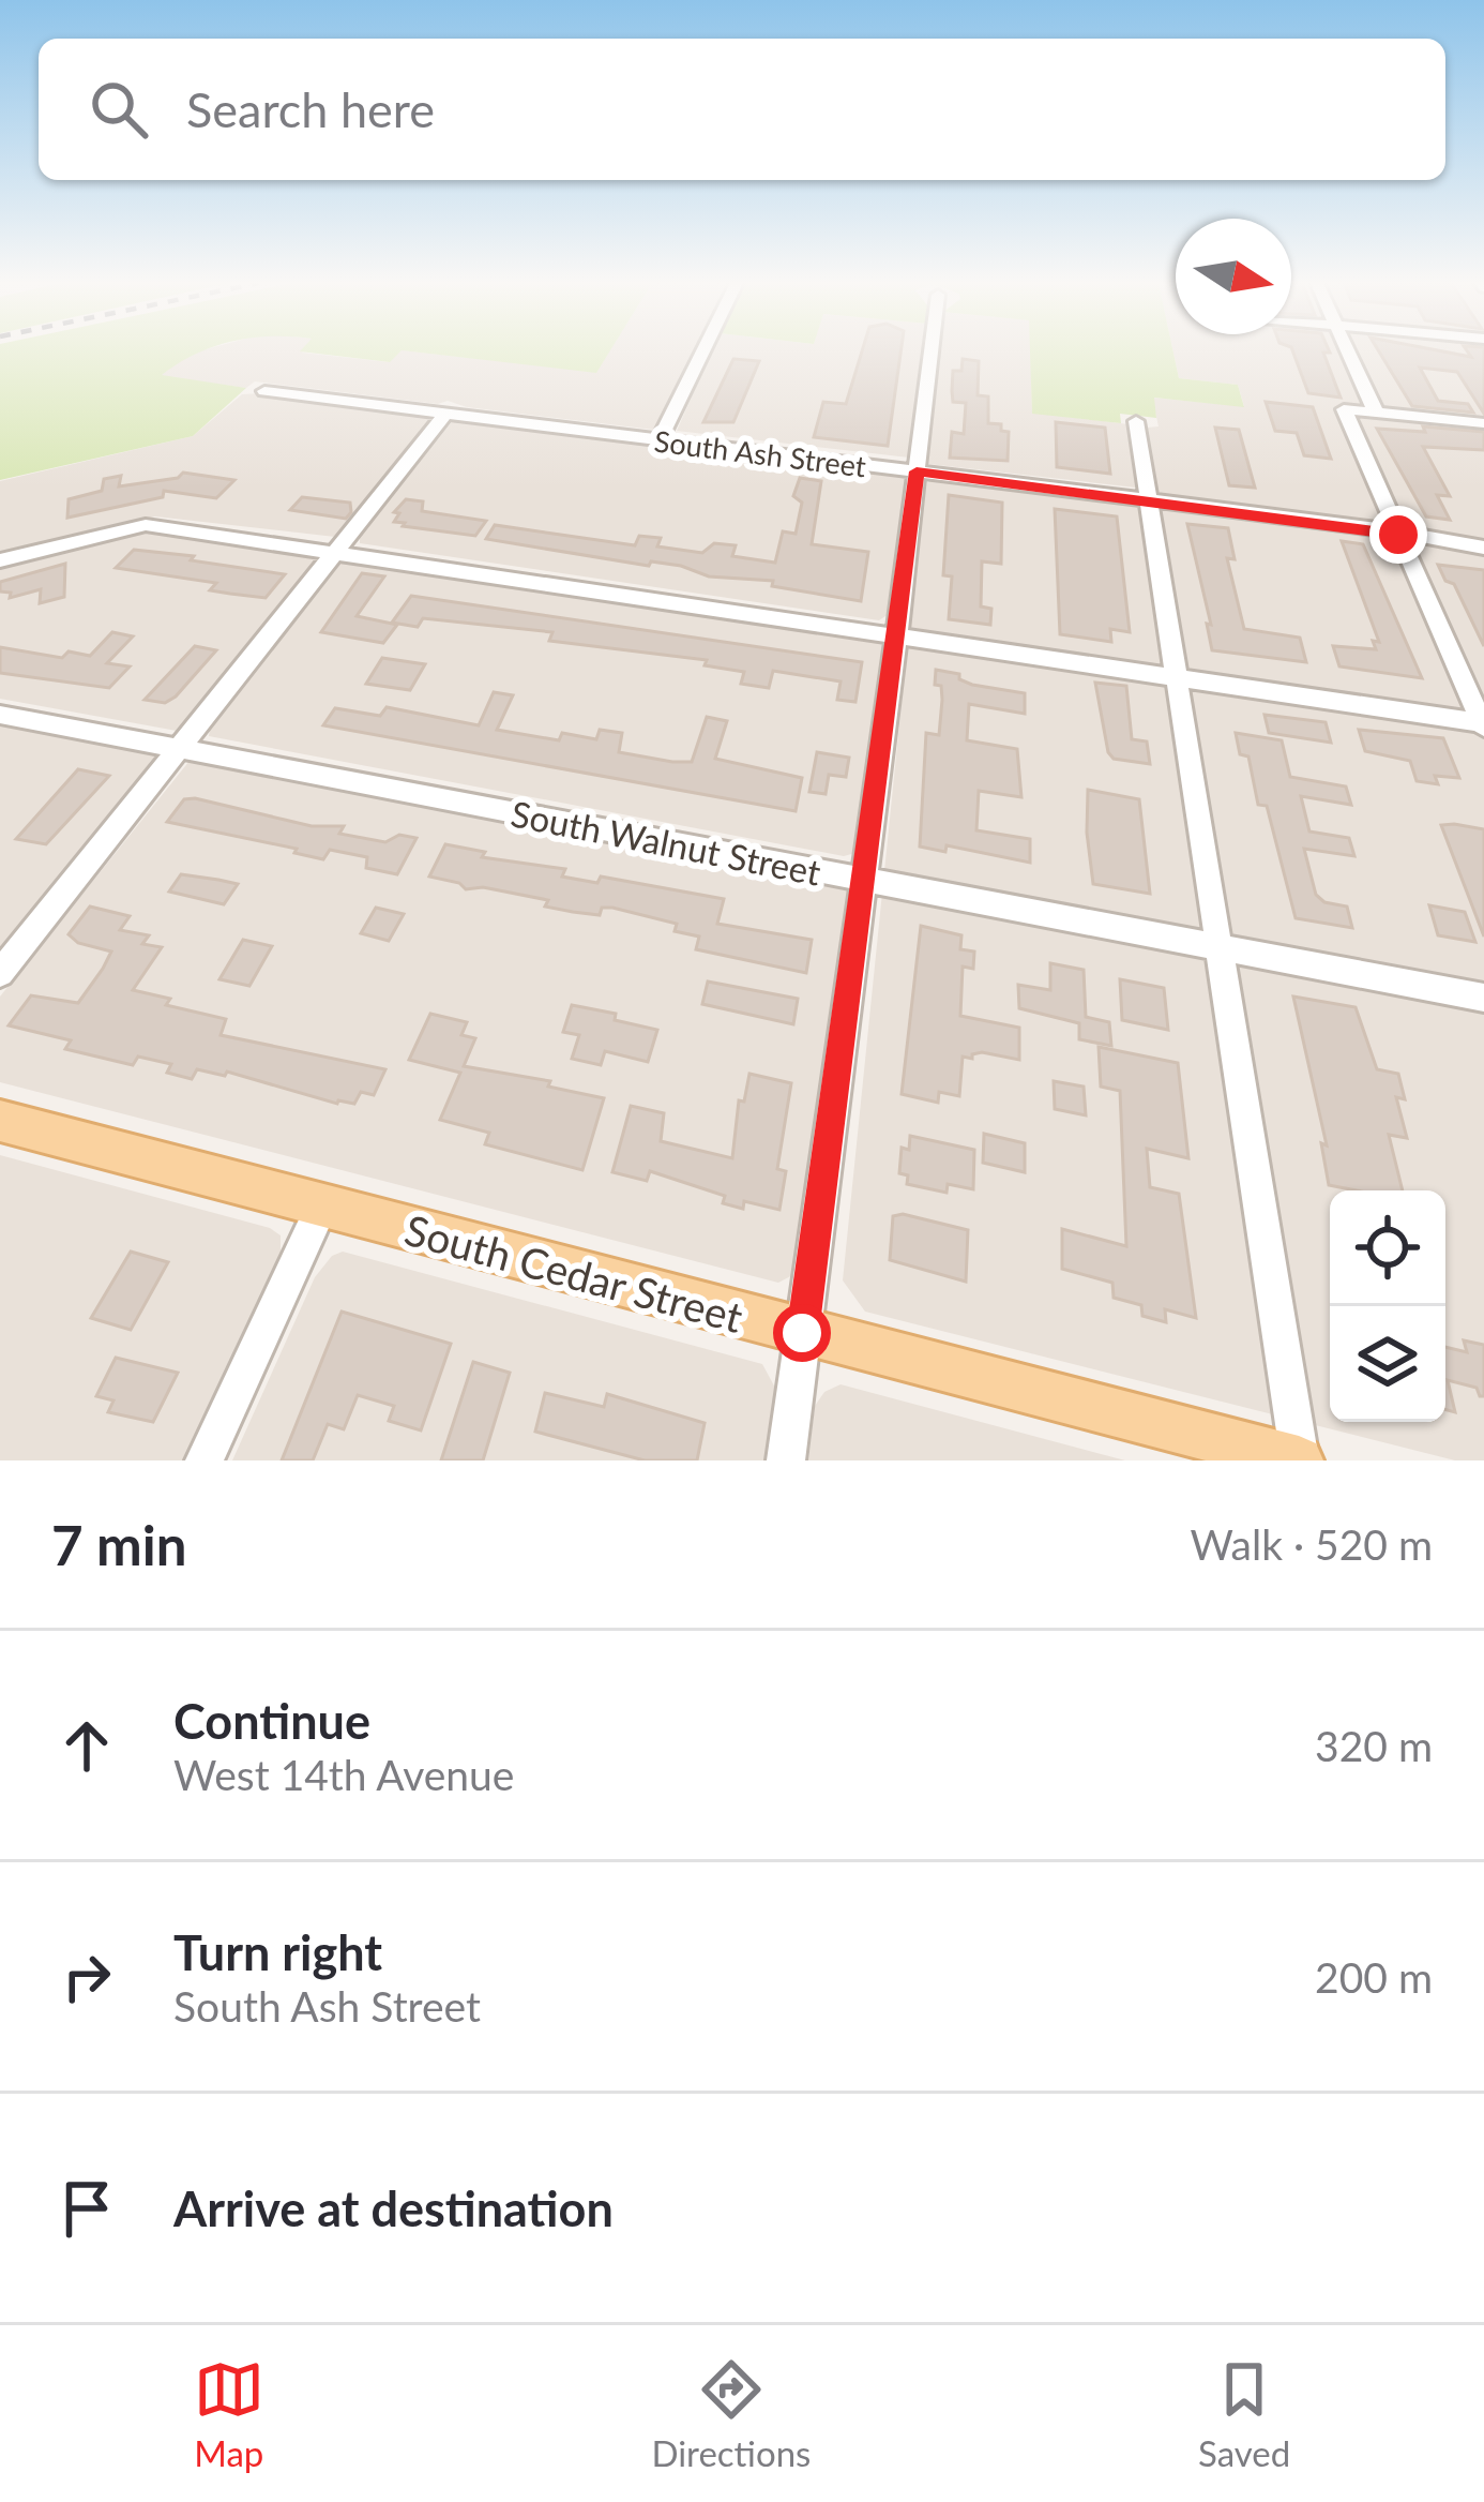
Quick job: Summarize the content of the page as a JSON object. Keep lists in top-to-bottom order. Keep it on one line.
{"streets":{"main road":["South Cedar Street"],"street":["South Ash Street","South Walnut Street"]},"north":"right","page":{"search":"Search here","heading":["7 min","Walk · 520 m"],"list":[["Continue","West 14th Avenue","320 m"],["Turn right","South Ash Street","200 m"],"Arrive at destination"],"nav":["Map","Directions","Saved"]}}
